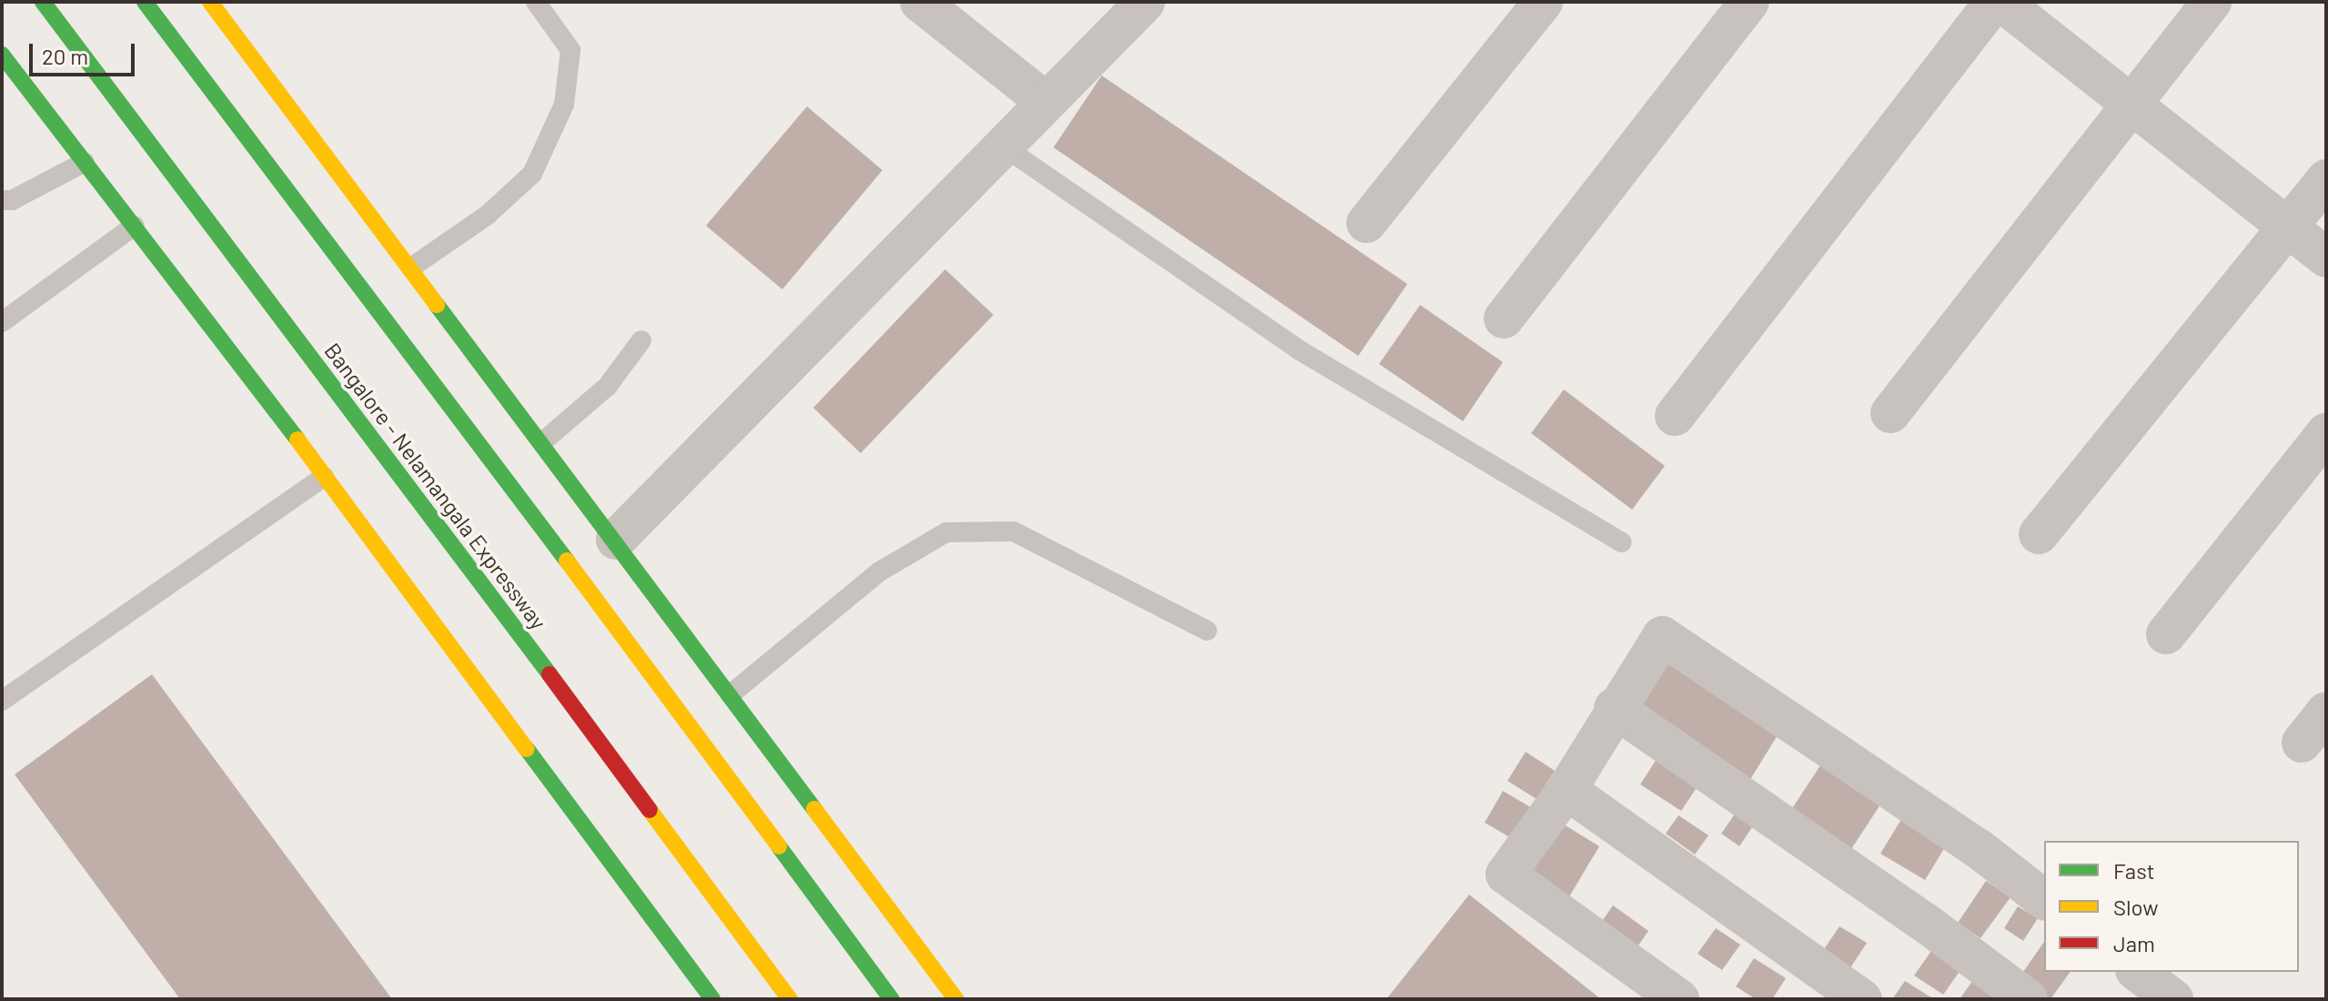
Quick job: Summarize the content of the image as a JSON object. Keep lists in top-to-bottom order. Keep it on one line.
{"streets":{"main road":["Bangalore - Nelamangala Expressway"]},"legend":["Fast","Slow","Jam"],"scale_bar":"20 m"}
